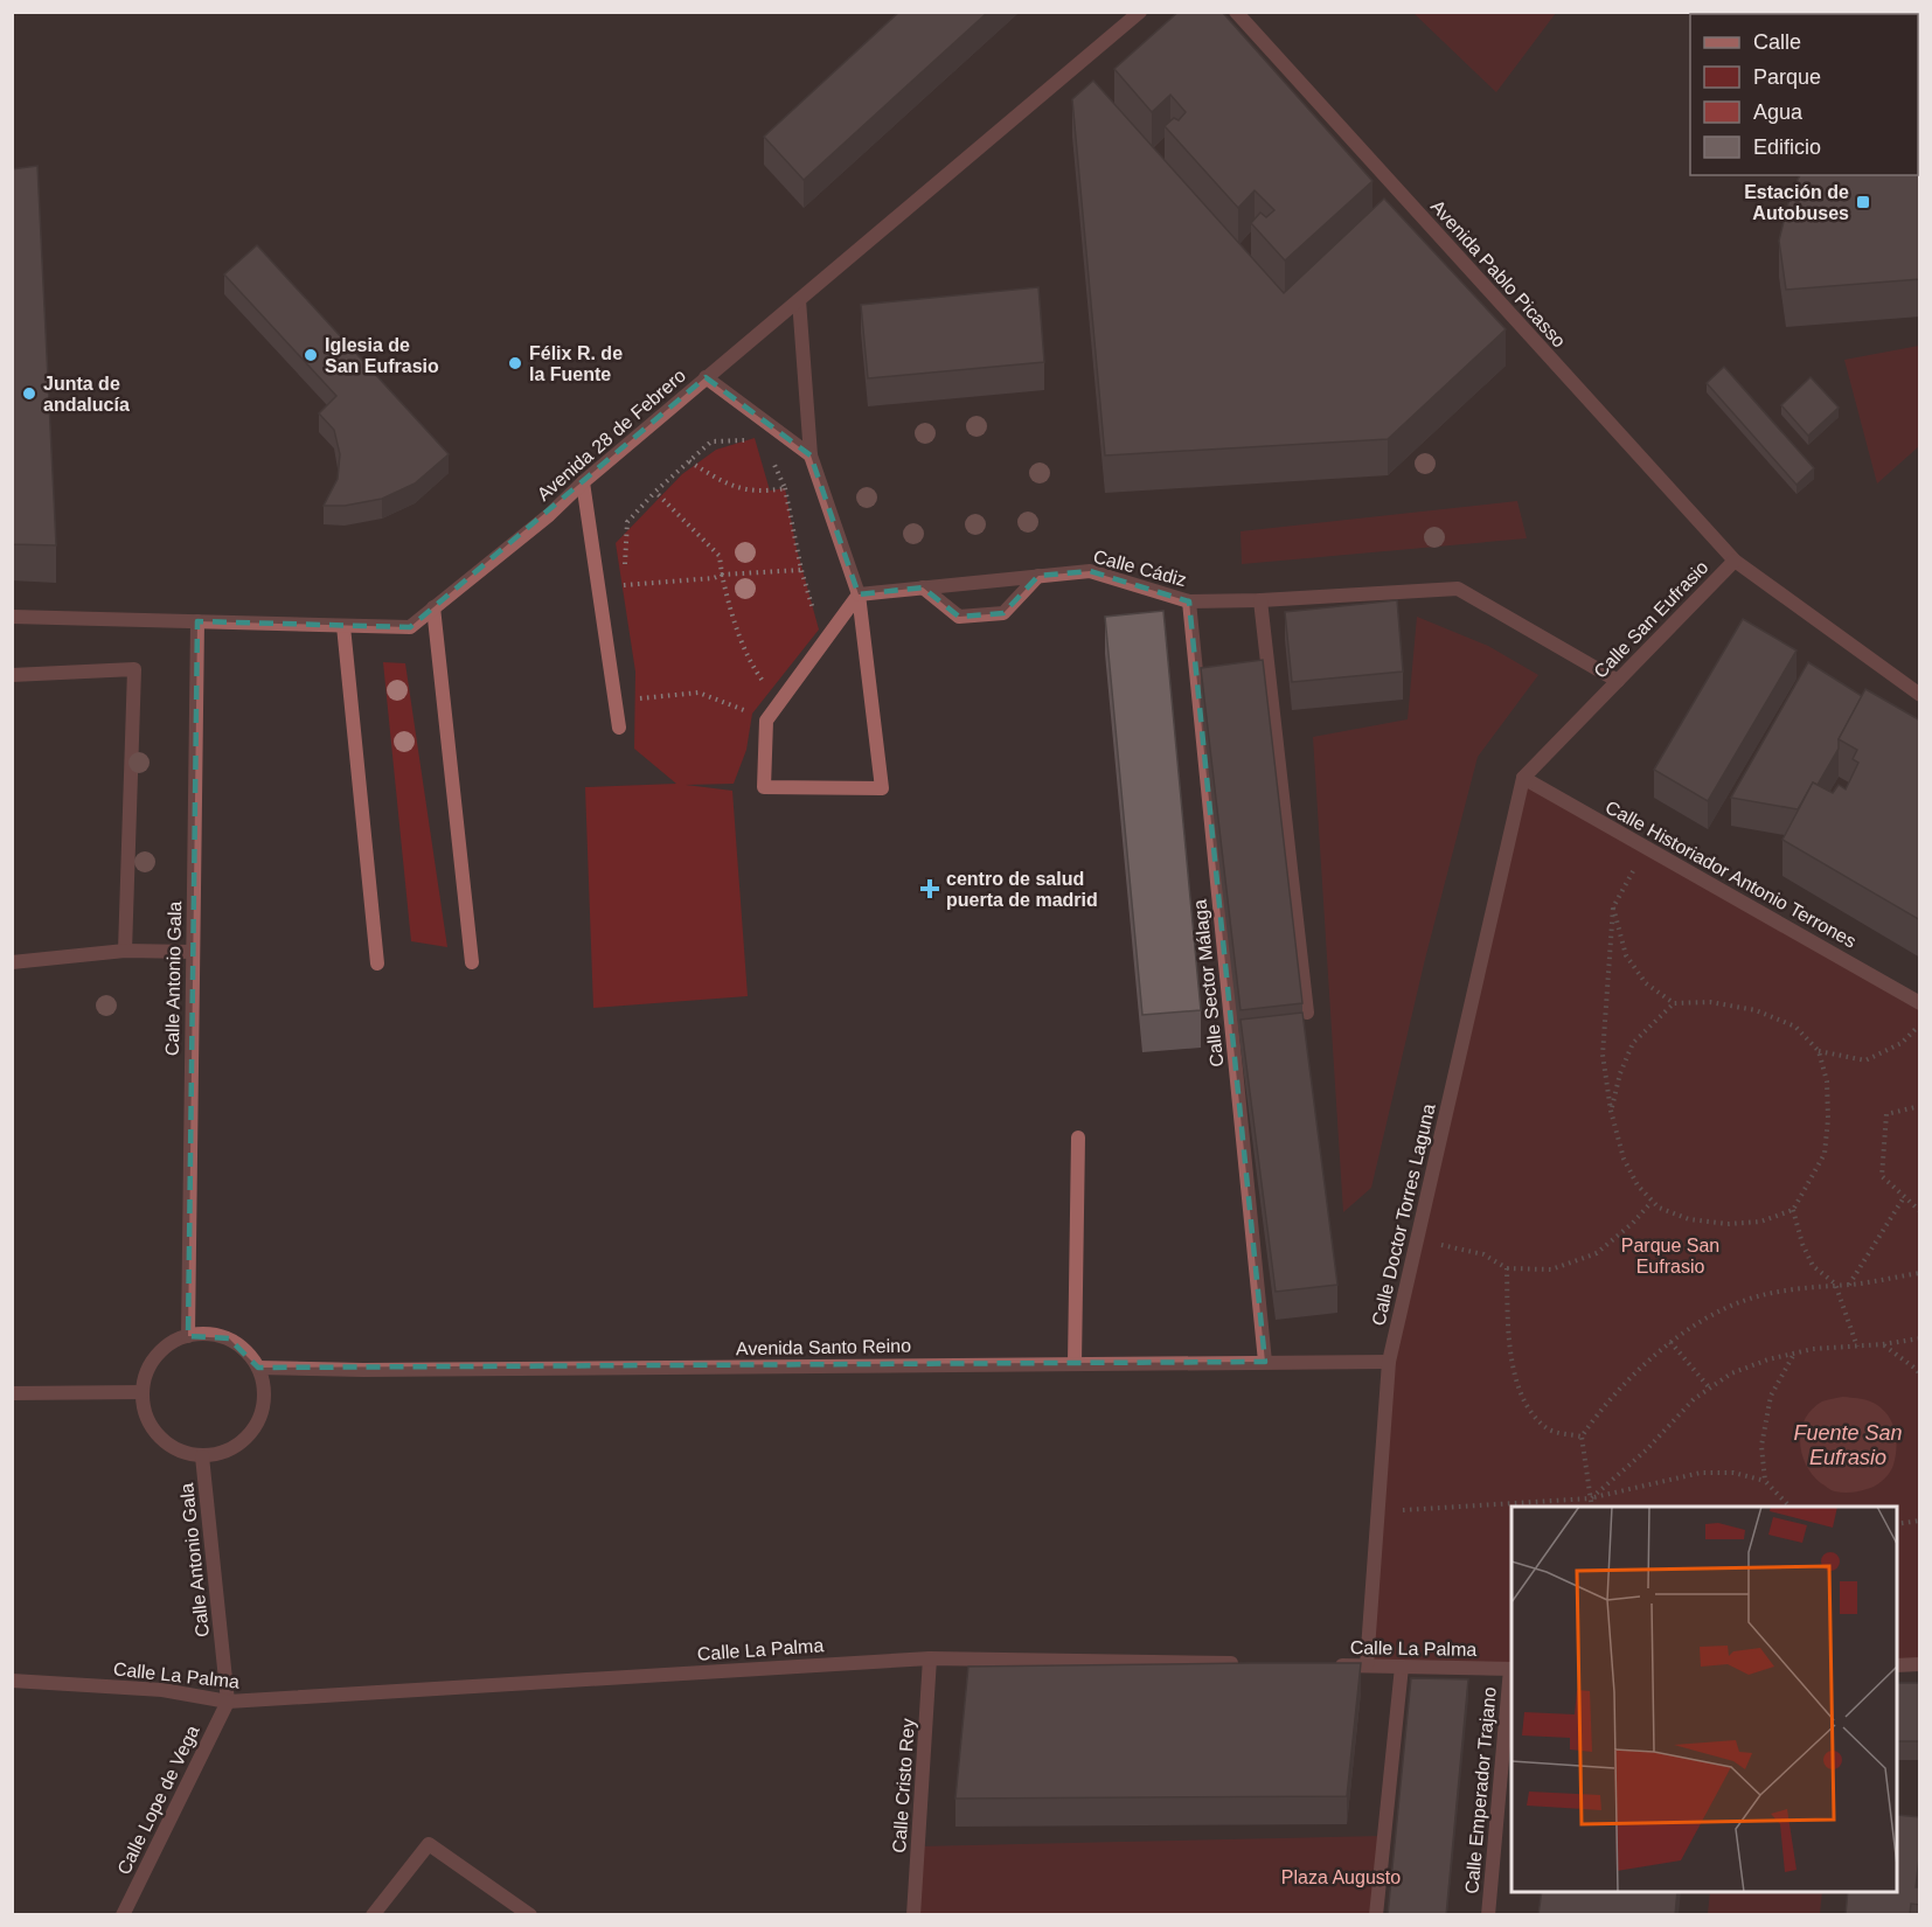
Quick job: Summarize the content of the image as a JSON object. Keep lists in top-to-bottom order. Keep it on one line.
{"streets":{"street":["Avenida Pablo Picasso","Avenida 28 de Febrero","Calle Cádiz","Calle San Eufrasio","Calle Historiador Antonio Terrones","Calle Antonio Gala","Calle Sector Málaga","Calle Doctor Torres Laguna","Avenida Santo Reino","Calle La Palma","Calle Cristo Rey","Calle Emperador Trajano","Calle Lope de Vega"]},"crossings":[["Avenida Pablo Picasso","Calle San Eufrasio"],["Avenida 28 de Febrero","Calle Antonio Gala"],["Calle Cádiz","Calle San Eufrasio"],["Calle Cádiz","Calle Sector Málaga"],["Calle San Eufrasio","Calle Historiador Antonio Terrones"],["Calle San Eufrasio","Calle Doctor Torres Laguna"],["Calle Historiador Antonio Terrones","Calle Doctor Torres Laguna"],["Calle Antonio Gala","Avenida Santo Reino"],["Calle Antonio Gala","Calle La Palma"],["Calle Antonio Gala","Calle Lope de Vega"],["Calle Sector Málaga","Avenida Santo Reino"],["Calle Doctor Torres Laguna","Avenida Santo Reino"],["Calle Doctor Torres Laguna","Calle La Palma"],["Calle La Palma","Calle Cristo Rey"],["Calle La Palma","Calle Emperador Trajano"],["Calle La Palma","Calle Lope de Vega"]],"water":["Fuente San Eufrasio"],"parks":["Parque San Eufrasio","Plaza Augusto"],"places":{"transit":["Estación de Autobuses"],"other":["Iglesia de San Eufrasio","Félix R. de la Fuente","Junta de andalucía"],"health":["centro de salud puerta de madrid"]},"legend":["Calle","Parque","Agua","Edificio"]}
